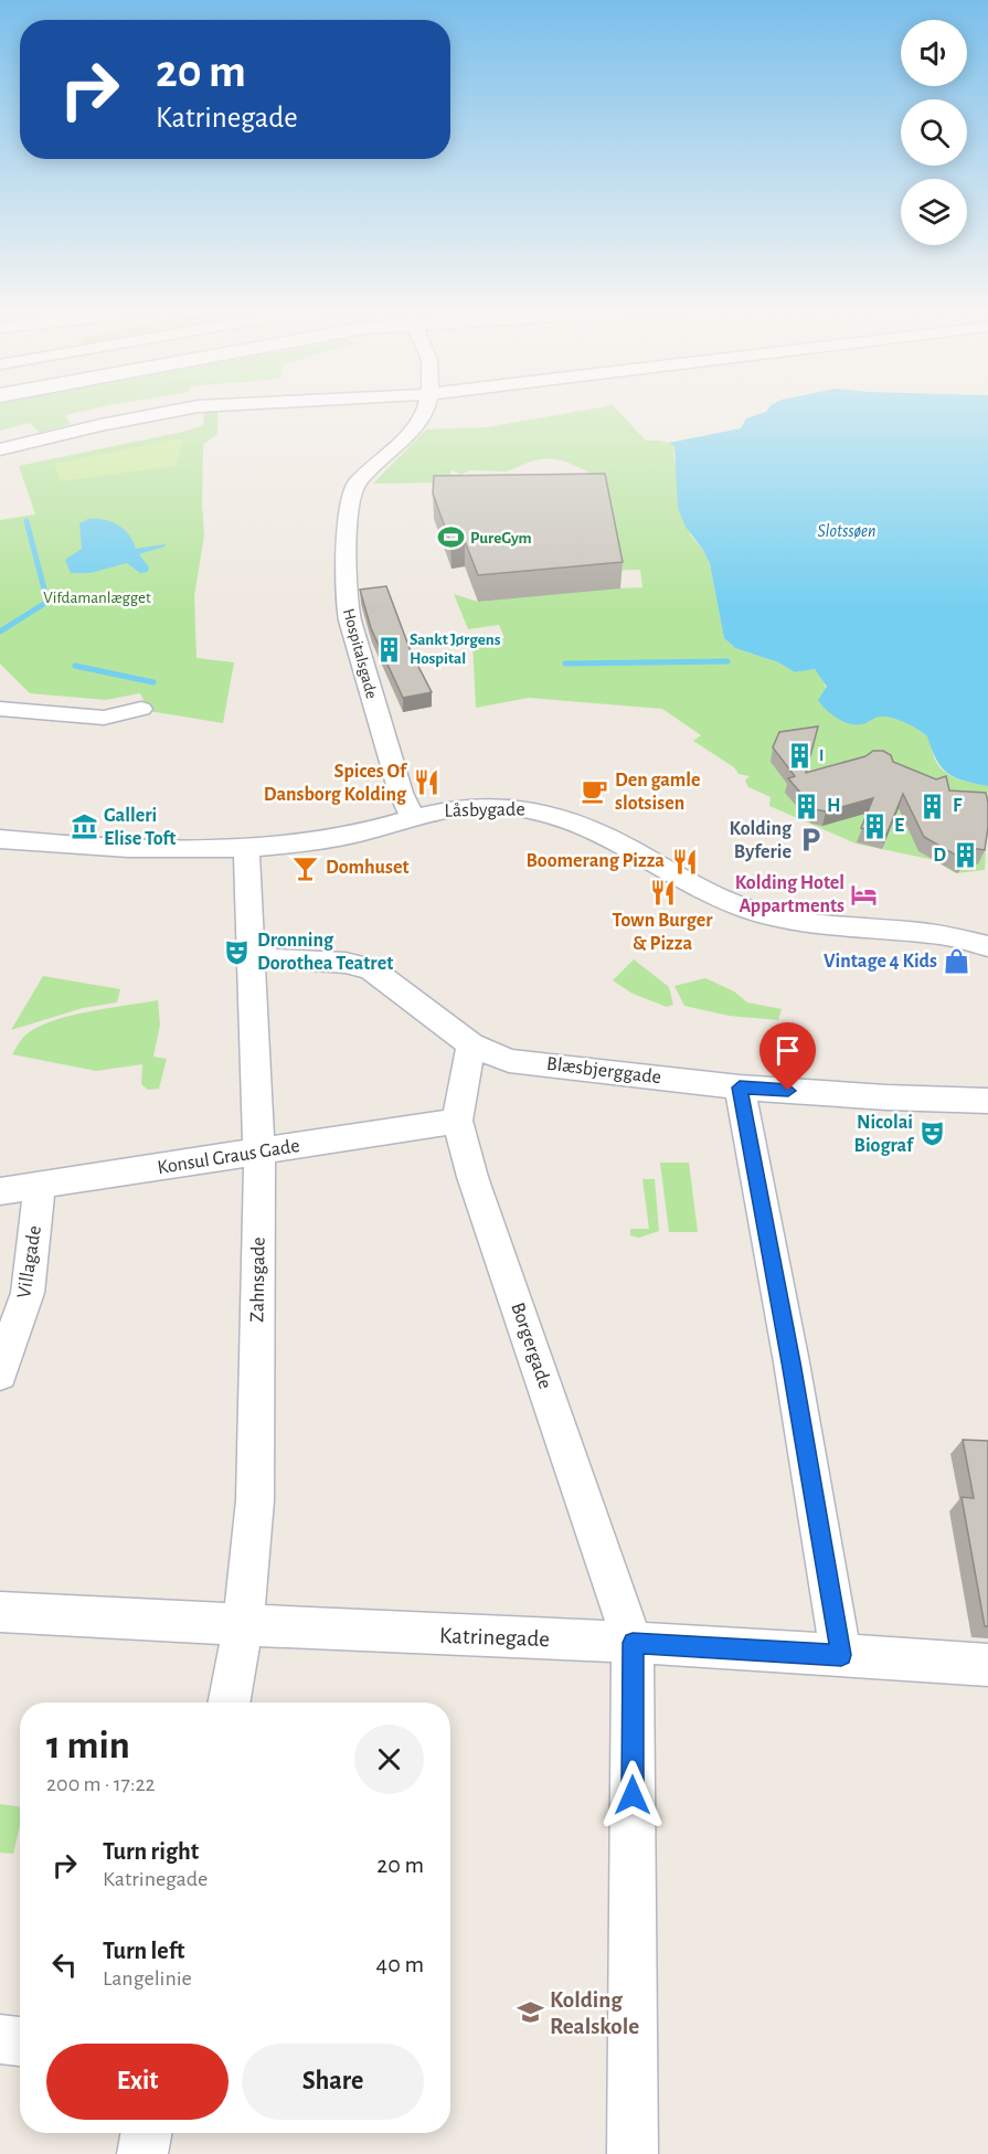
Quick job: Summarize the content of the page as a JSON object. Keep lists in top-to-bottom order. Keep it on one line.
{"streets":{"street":["Hospitalsgade","Låsbygade","Blæsbjerggade","Konsul Graus Gade","Villagade","Zahnsgade","Borgergade","Katrinegade"]},"crossings":[["Hospitalsgade","Låsbygade"],["Låsbygade","Zahnsgade"],["Blæsbjerggade","Zahnsgade"],["Blæsbjerggade","Borgergade"],["Konsul Graus Gade","Villagade"],["Konsul Graus Gade","Zahnsgade"],["Konsul Graus Gade","Borgergade"],["Zahnsgade","Katrinegade"],["Borgergade","Katrinegade"]],"water":["Slotssøen"],"parks":["Vifdamanlægget"],"places":{"sports":["PureGym"],"building":["Sankt Jørgens Hospital","I","H","F","E","D"],"restaurant":["Spices Of Dansborg Kolding","Boomerang Pizza","Town Burger & Pizza"],"cafe":["Den gamle slotsisen"],"museum":["Galleri Elise Toft"],"parking":["Kolding Byferie"],"bar":["Domhuset"],"hotel":["Kolding Hotel Appartments"],"theatre":["Dronning Dorothea Teatret","Nicolai Biograf"],"shop":["Vintage 4 Kids"],"school or university":["Kolding Realskole"]},"page":{"turn":["20 m","Katrinegade"],"heading":["1 min","200 m · 17:22"],"list":[{"name":"Turn right","note":"Katrinegade","value":"20 m"},{"name":"Turn left","note":"Langelinie","value":"40 m"}],"buttons":["Exit","Share"]}}
